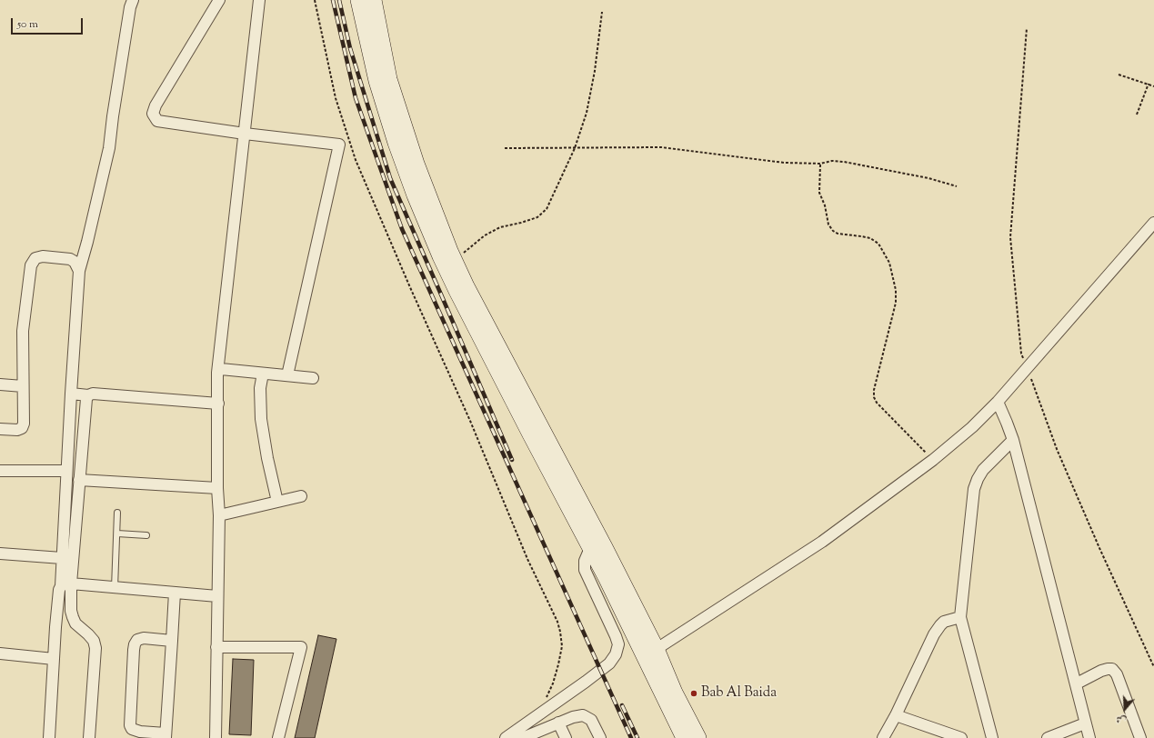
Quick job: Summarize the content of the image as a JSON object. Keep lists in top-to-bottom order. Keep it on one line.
{"places":["Bab Al Baida"],"scale_bar":"50 m","north":"bottom"}
